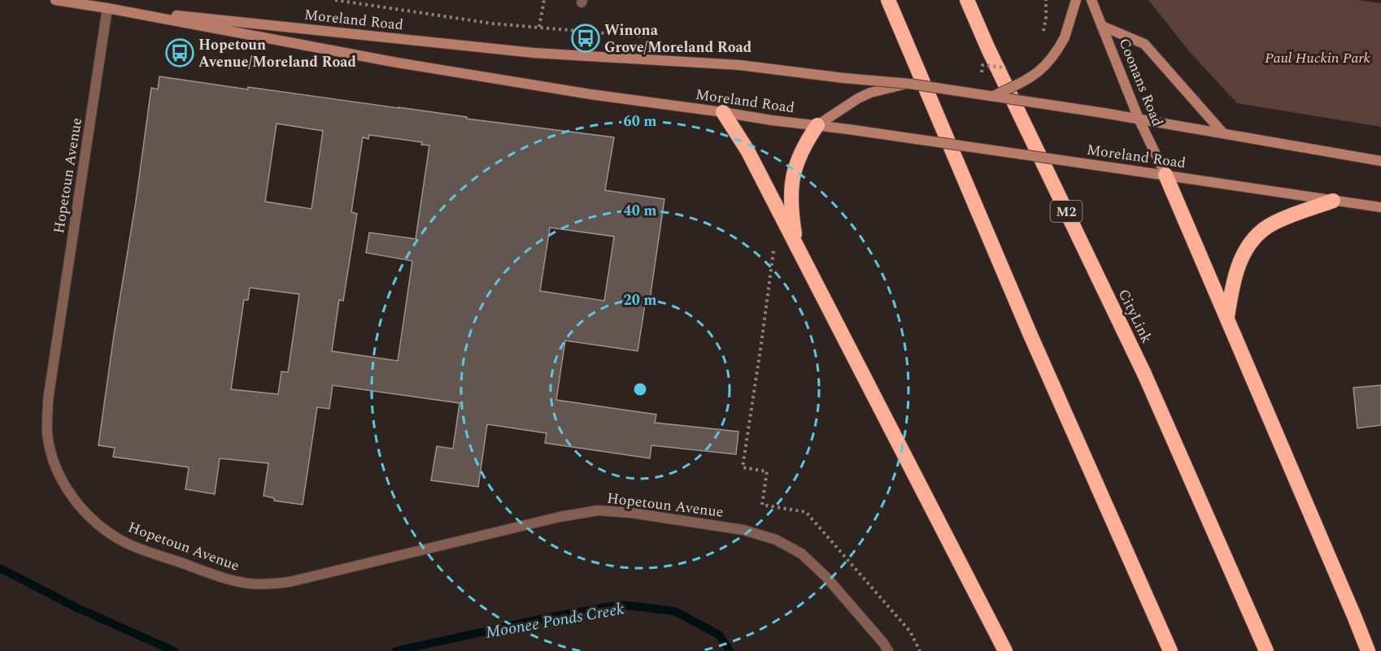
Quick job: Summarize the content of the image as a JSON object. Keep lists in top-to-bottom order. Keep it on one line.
{"streets":{"highway":["M2","CityLink"],"main road":["Moreland Road","Coonans Road"],"street":["Hopetoun Avenue"]},"crossings":[["Moreland Road","Coonans Road"],["Moreland Road","Hopetoun Avenue"]],"water":["Moonee Ponds Creek"],"parks":["Paul Huckin Park"],"places":{"bus stop":["Winona Grove/Moreland Road","Hopetoun Avenue/Moreland Road"]},"rings":["60 m","40 m","20 m"]}
